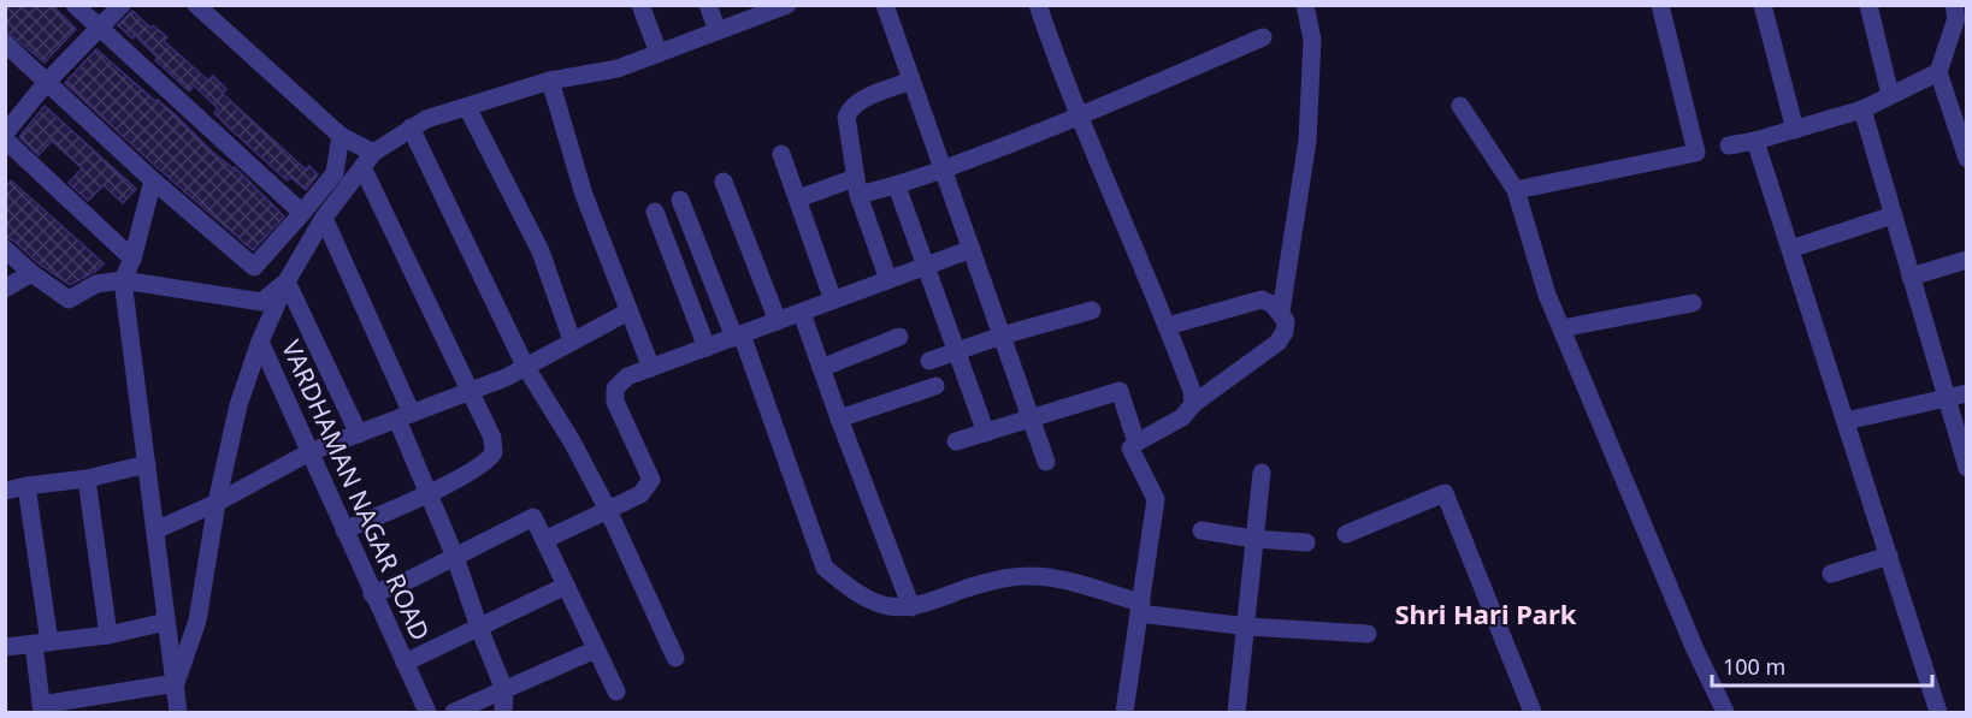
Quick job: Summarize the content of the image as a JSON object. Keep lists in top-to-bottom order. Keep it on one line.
{"streets":{"street":["VARDHAMAN NAGAR ROAD"]},"districts":["Shri Hari Park"],"scale_bar":"100 m"}
